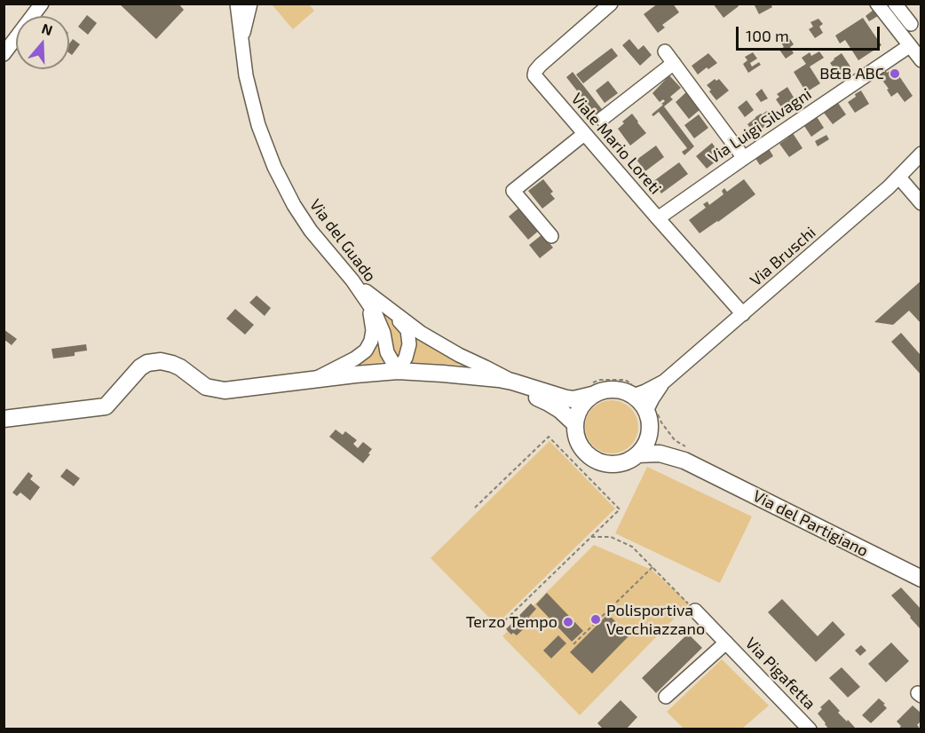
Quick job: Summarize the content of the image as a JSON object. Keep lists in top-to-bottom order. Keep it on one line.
{"streets":{"main road":["Via del Partigiano"],"street":["Via Luigi Silvagni","Viale Mario Loreti","Via del Guado","Via Bruschi","Via Pigafetta"]},"crossings":[["Via Luigi Silvagni","Viale Mario Loreti"],["Viale Mario Loreti","Via Bruschi"],["Via Bruschi","Via del Partigiano"]],"places":["B&B ABC","Polisportiva Vecchiazzano","Terzo Tempo"],"scale_bar":"100 m","north":"top"}
